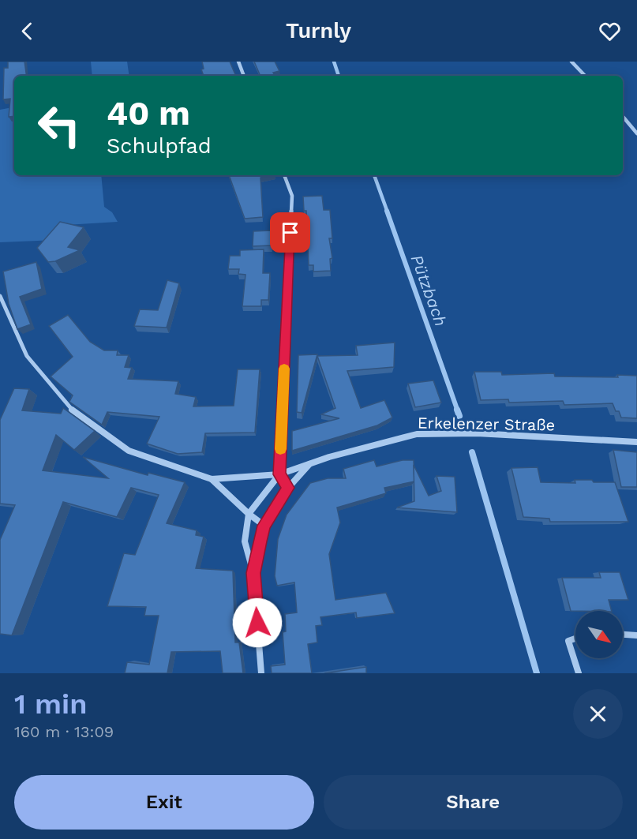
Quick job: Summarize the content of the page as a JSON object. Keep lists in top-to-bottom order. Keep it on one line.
{"streets":{"street":["Erkelenzer Straße"]},"water":["Pützbach"],"north":"bottom right","page":{"header":"Turnly","turn":["40 m","Schulpfad"],"heading":["1 min","160 m · 13:09"],"buttons":["Exit","Share"]}}
